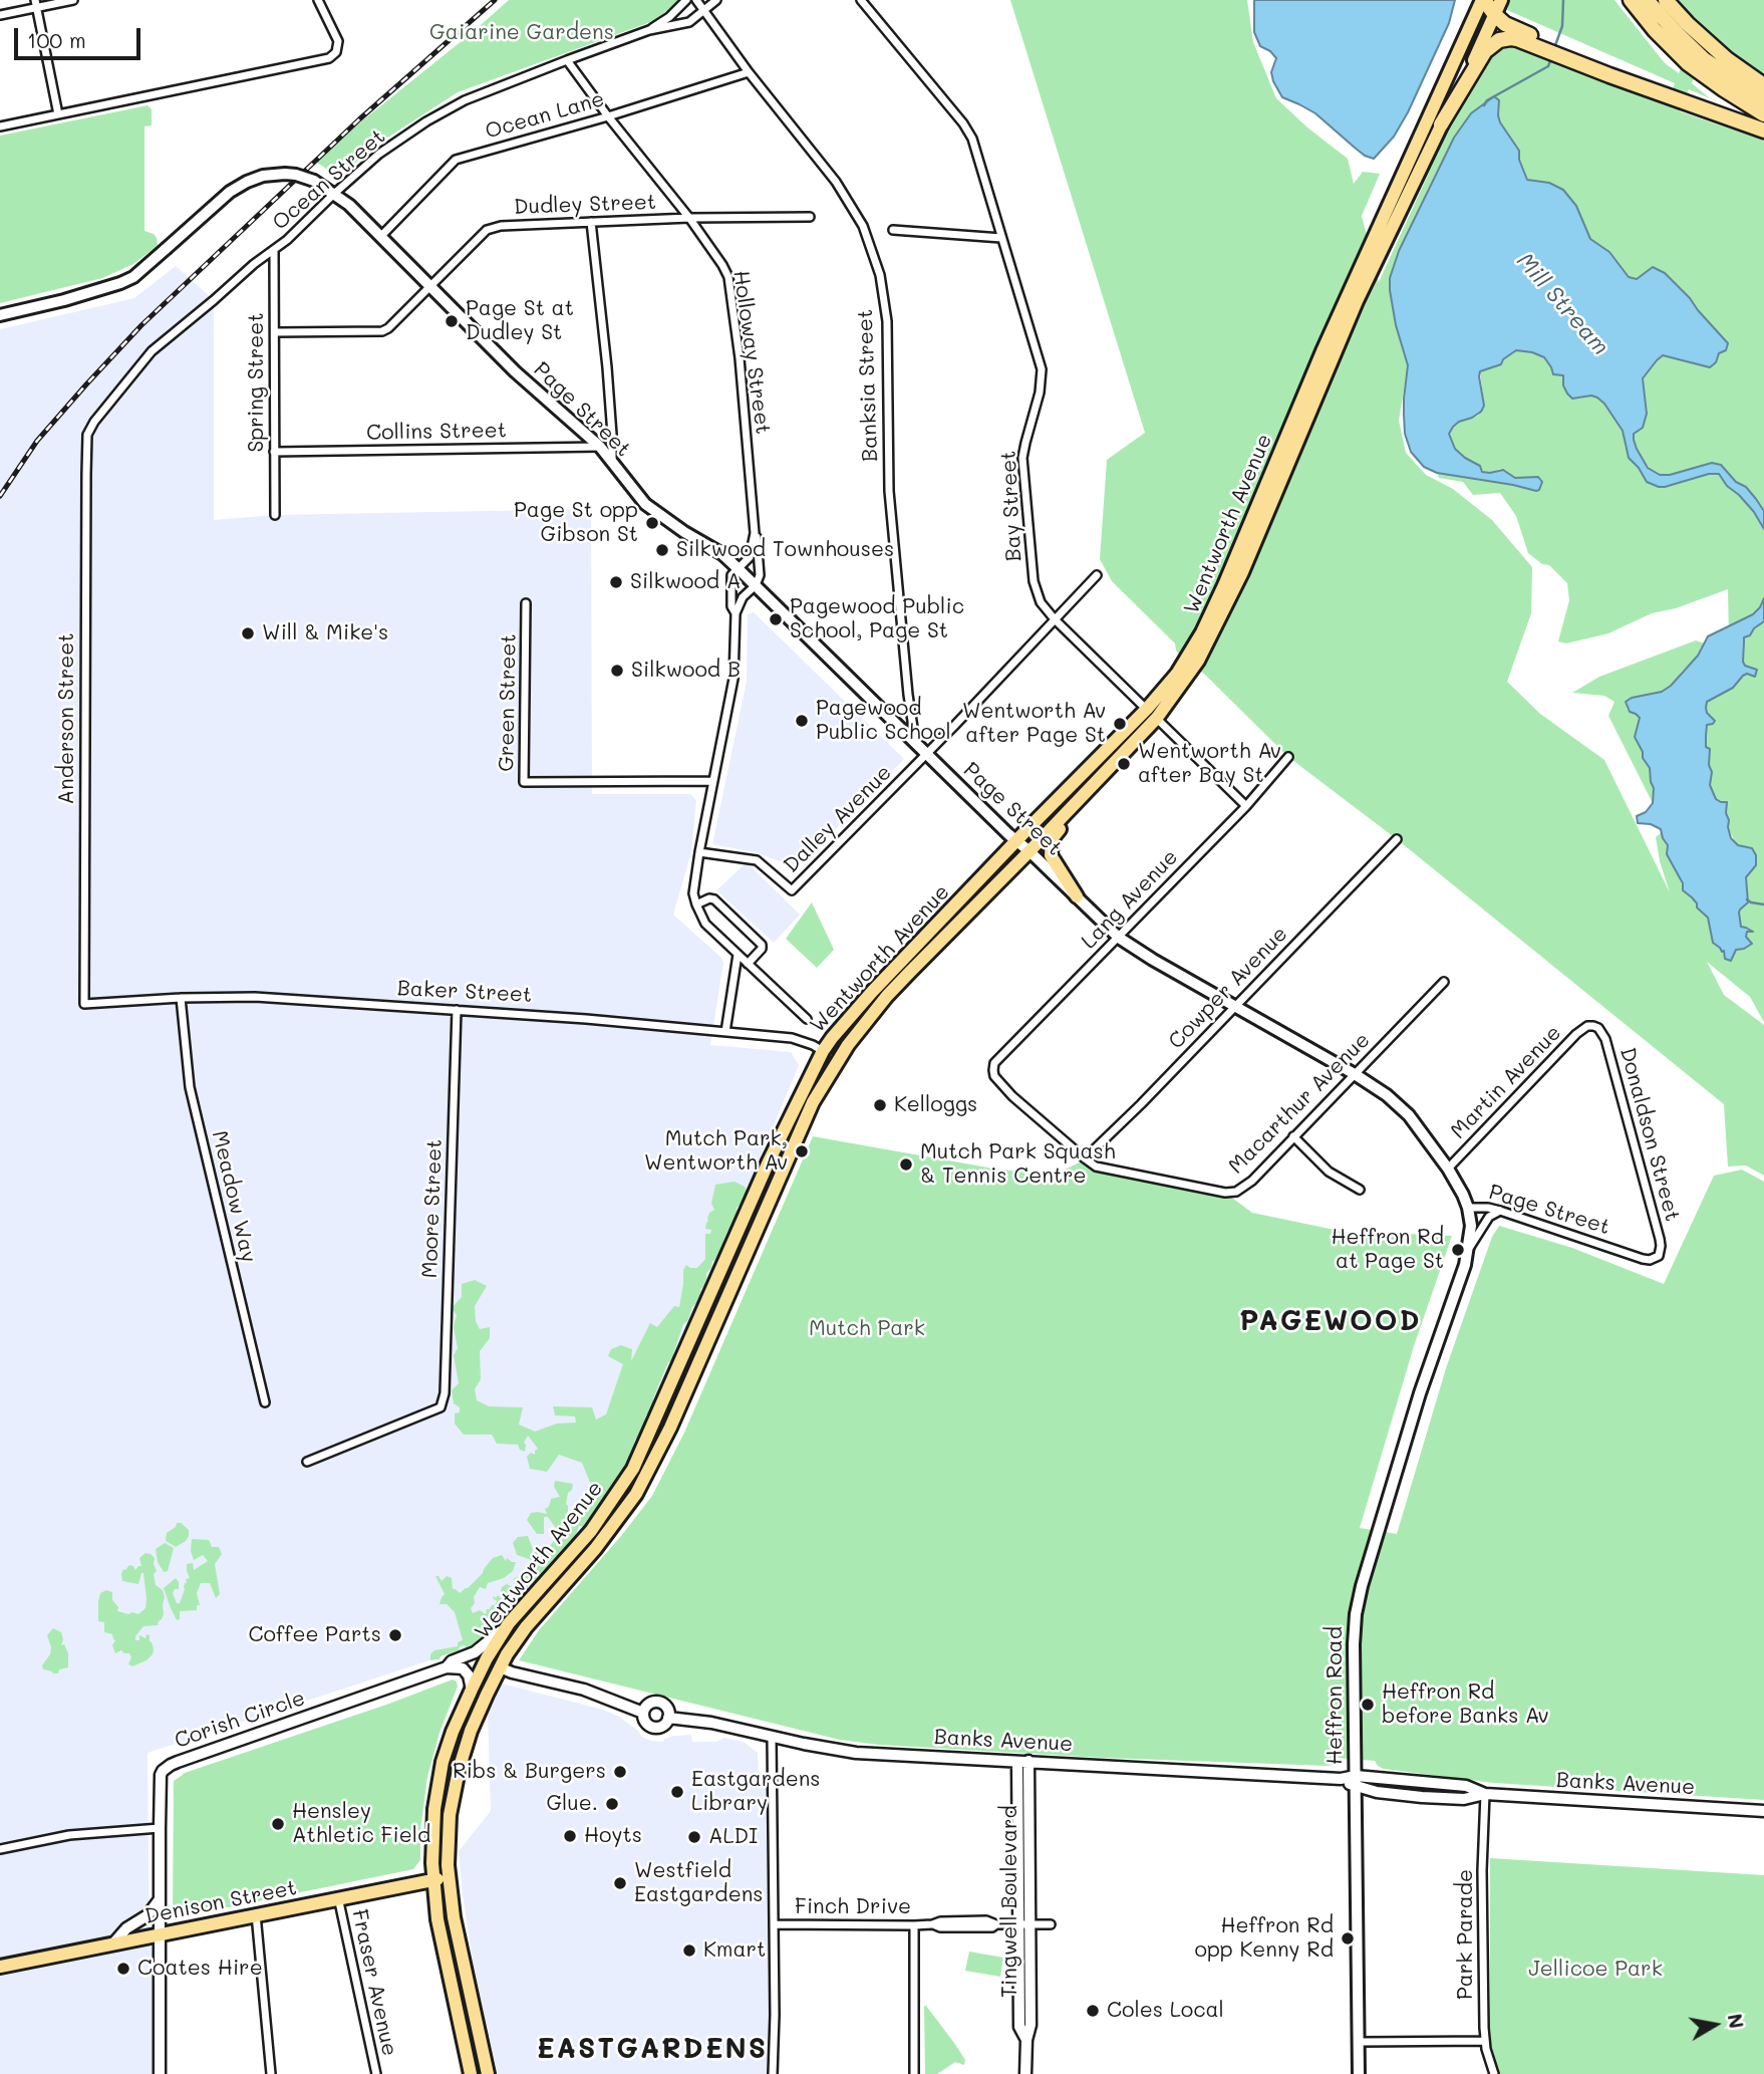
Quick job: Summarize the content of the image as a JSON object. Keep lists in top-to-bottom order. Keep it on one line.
{"streets":{"main road":["Page Street","Wentworth Avenue","Baker Street","Heffron Road","Denison Street"],"street":["Ocean Lane","Ocean Street","Dudley Street","Holloway Street","Spring Street","Banksia Street","Collins Street","Bay Street","Green Street","Anderson Street","Dalley Avenue","Lang Avenue","Cowper Avenue","Martin Avenue","Macarthur Avenue","Donaldson Street","Meadow Way","Moore Street","Corish Circle","Banks Avenue","Tingwell Boulevard","Finch Drive","Park Parade","Fraser Avenue"]},"crossings":[["Ocean Lane","Holloway Street"],["Ocean Lane","Banksia Street"],["Ocean Lane","Page Street"],["Ocean Street","Holloway Street"],["Ocean Street","Spring Street"],["Ocean Street","Banksia Street"],["Ocean Street","Page Street"],["Ocean Street","Anderson Street"],["Dudley Street","Holloway Street"],["Dudley Street","Spring Street"],["Dudley Street","Page Street"],["Holloway Street","Page Street"],["Holloway Street","Green Street"],["Holloway Street","Dalley Avenue"],["Spring Street","Collins Street"],["Banksia Street","Page Street"],["Page Street","Collins Street"],["Page Street","Wentworth Avenue"],["Page Street","Dalley Avenue"],["Page Street","Lang Avenue"],["Page Street","Cowper Avenue"],["Page Street","Martin Avenue"],["Page Street","Macarthur Avenue"],["Page Street","Donaldson Street"],["Page Street","Heffron Road"],["Bay Street","Wentworth Avenue"],["Bay Street","Dalley Avenue"],["Bay Street","Lang Avenue"],["Wentworth Avenue","Baker Street"],["Wentworth Avenue","Corish Circle"],["Wentworth Avenue","Denison Street"],["Anderson Street","Baker Street"],["Lang Avenue","Macarthur Avenue"],["Cowper Avenue","Macarthur Avenue"],["Baker Street","Meadow Way"],["Baker Street","Moore Street"],["Martin Avenue","Donaldson Street"],["Heffron Road","Banks Avenue"],["Corish Circle","Denison Street"],["Banks Avenue","Tingwell Boulevard"],["Banks Avenue","Park Parade"],["Tingwell Boulevard","Finch Drive"],["Denison Street","Fraser Avenue"]],"districts":["PAGEWOOD","EASTGARDENS"],"water":["Mill Stream"],"parks":["Gaiarine Gardens","Mutch Park","Jellicoe Park"],"places":["Page St at Dudley St","Page St opp Gibson St","Silkwood Townhouses","Silkwood A","Pagewood Public School, Page St","Will & Mike's","Silkwood B","Pagewood Public School","Wentworth Av after Page St","Wentworth Av after Bay St","Kelloggs","Mutch Park, Wentworth Av","Mutch Park Squash & Tennis Centre","Heffron Rd at Page St","Coffee Parts","Heffron Rd before Banks Av","Ribs & Burgers","Eastgardens Library","Glue.","Hensley Athletic Field","Hoyts","ALDI","Westfield Eastgardens","Heffron Rd opp Kenny Rd","Kmart","Coates Hire","Coles Local"],"scale_bar":"100 m","north":"right"}
